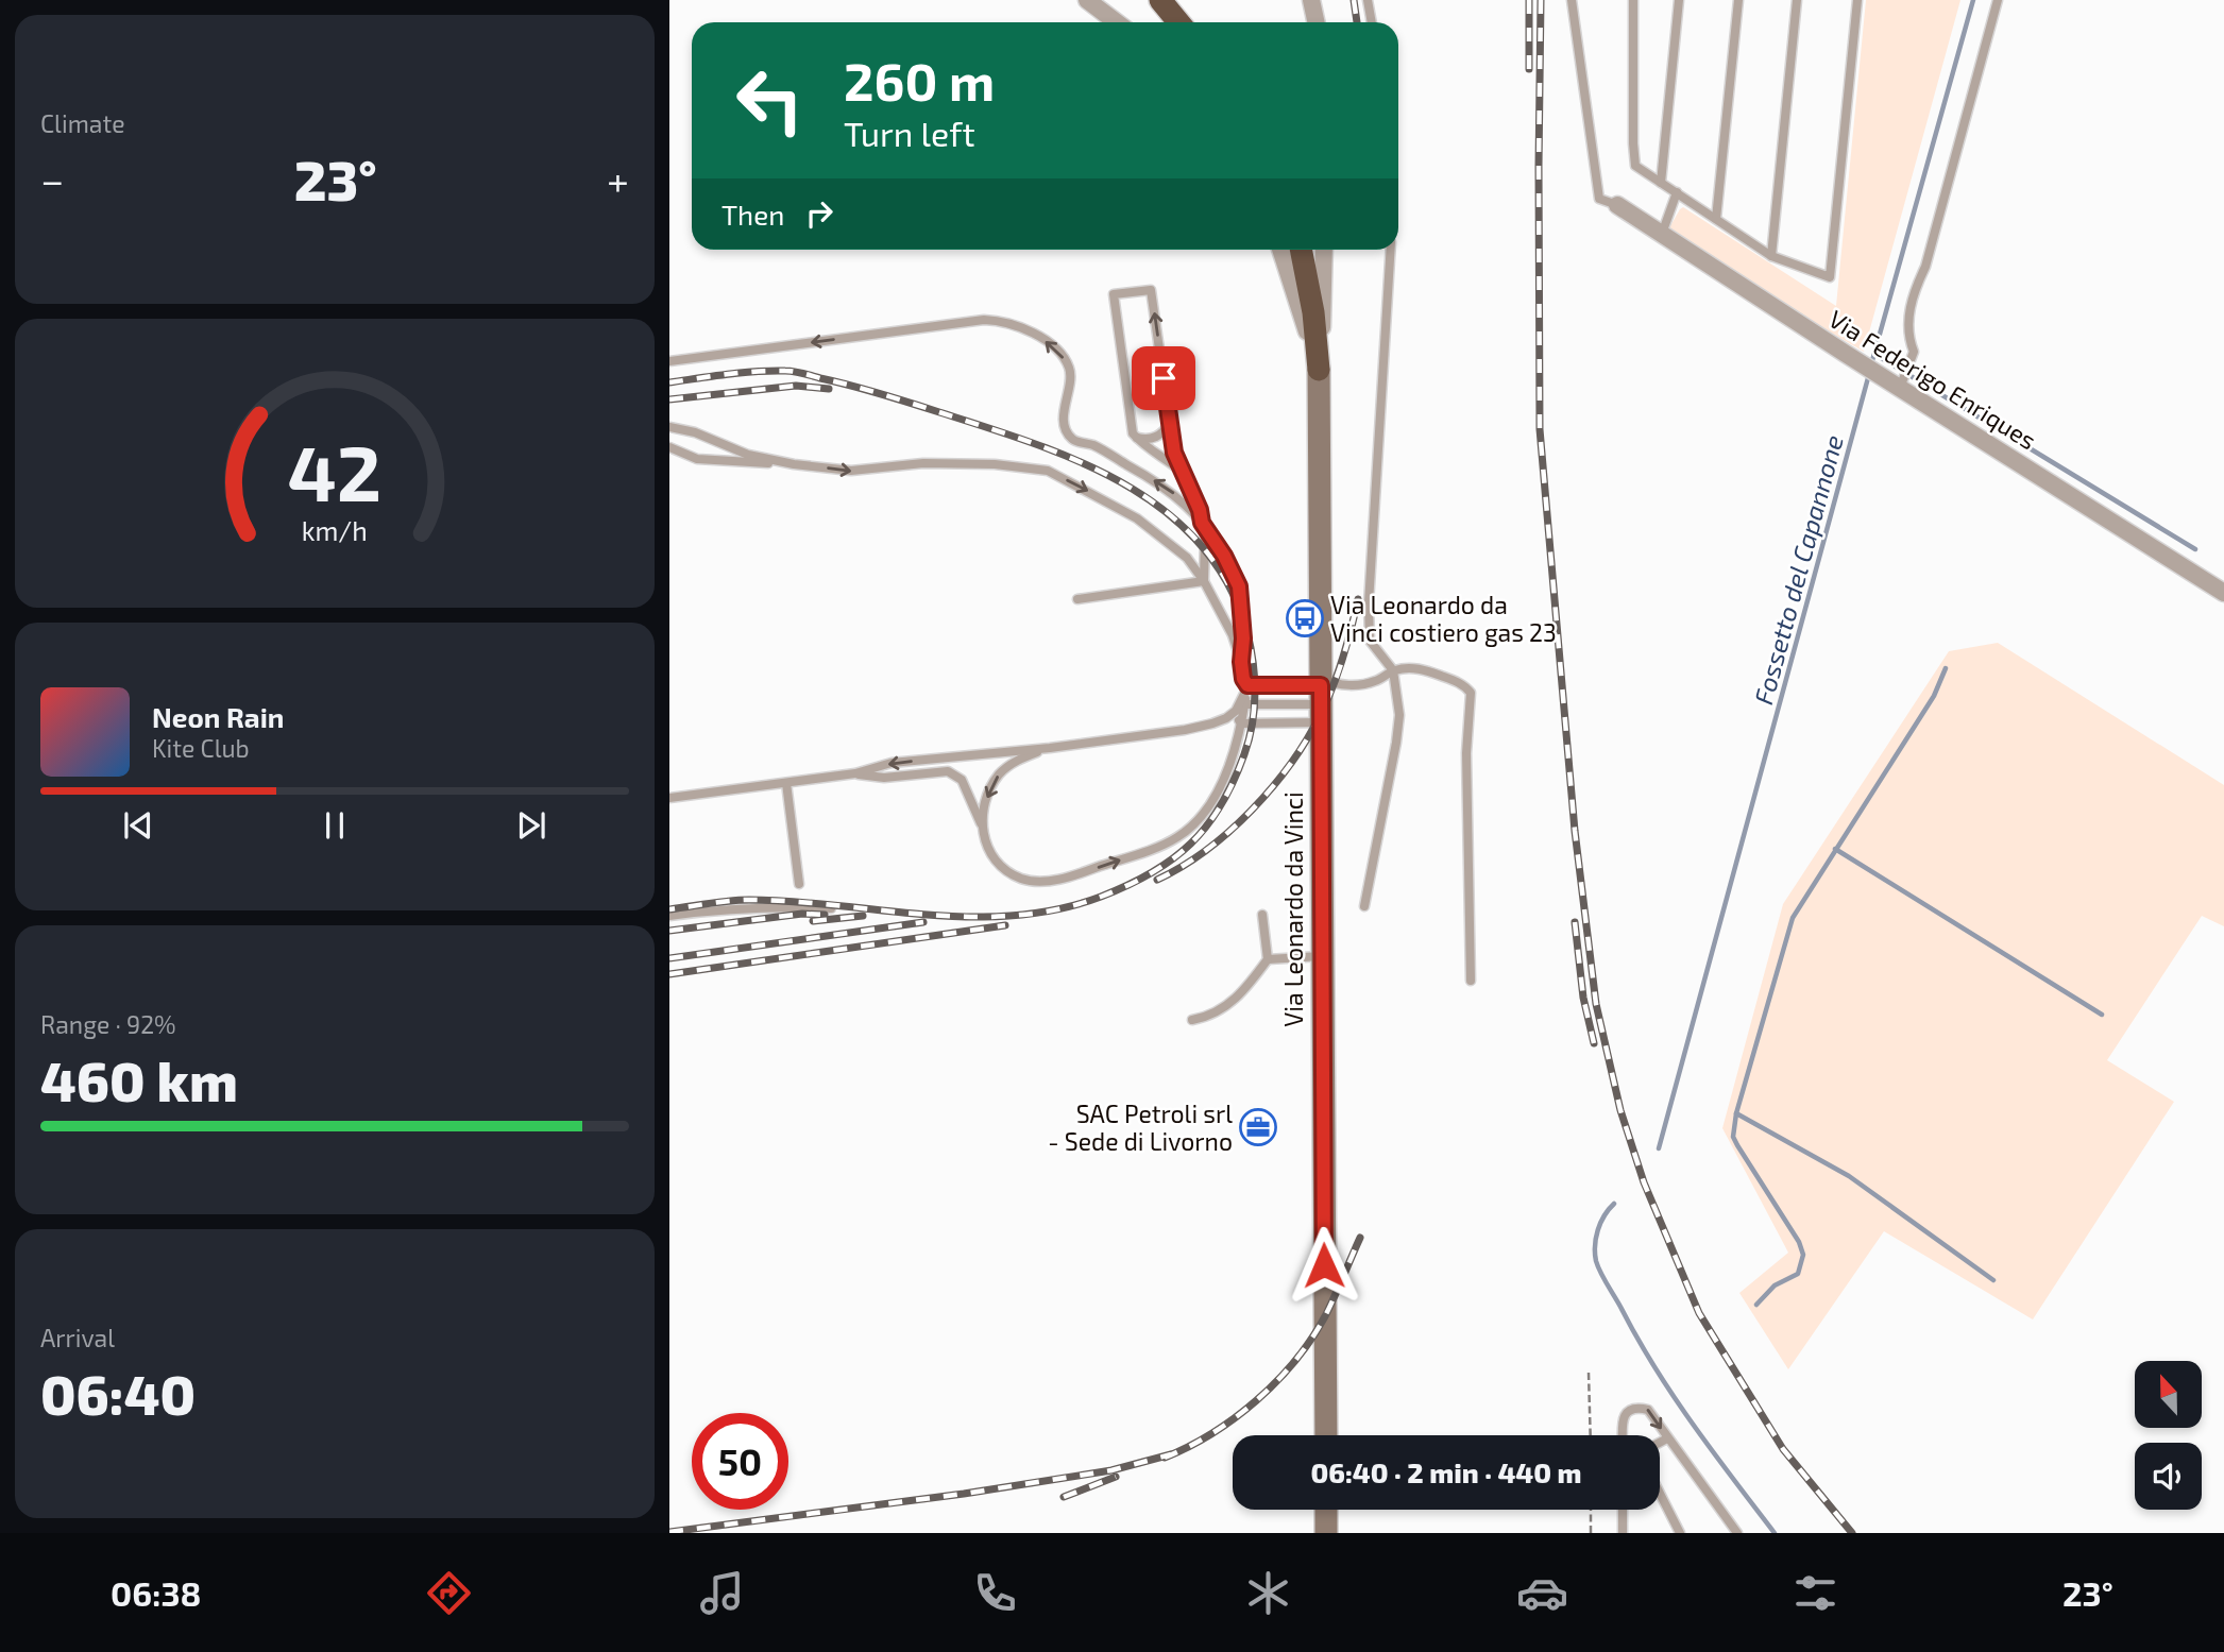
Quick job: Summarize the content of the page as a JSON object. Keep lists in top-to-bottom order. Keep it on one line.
{"streets":{"main road":["Via Leonardo da Vinci"],"street":["Via Federigo Enriques"]},"water":["Fossetto del Capannone"],"places":{"bus stop":["Via Leonardo da Vinci costiero gas 23"],"office":["SAC Petroli srl - Sede di Livorno"]},"north":"top","page":{"tile":["Climate",["Range · 92%","460 km"],["Arrival","06:40"]],"turn":["260 m","Turn left"],"heat":["−","23°","+"],"then":"Then","song":["Neon Rain","Kite Club"],"limit":"50","trip":"06:40 · 2 min · 440 m","tabs":["06:38","23°"],"gauge":["42","km/h"]}}
